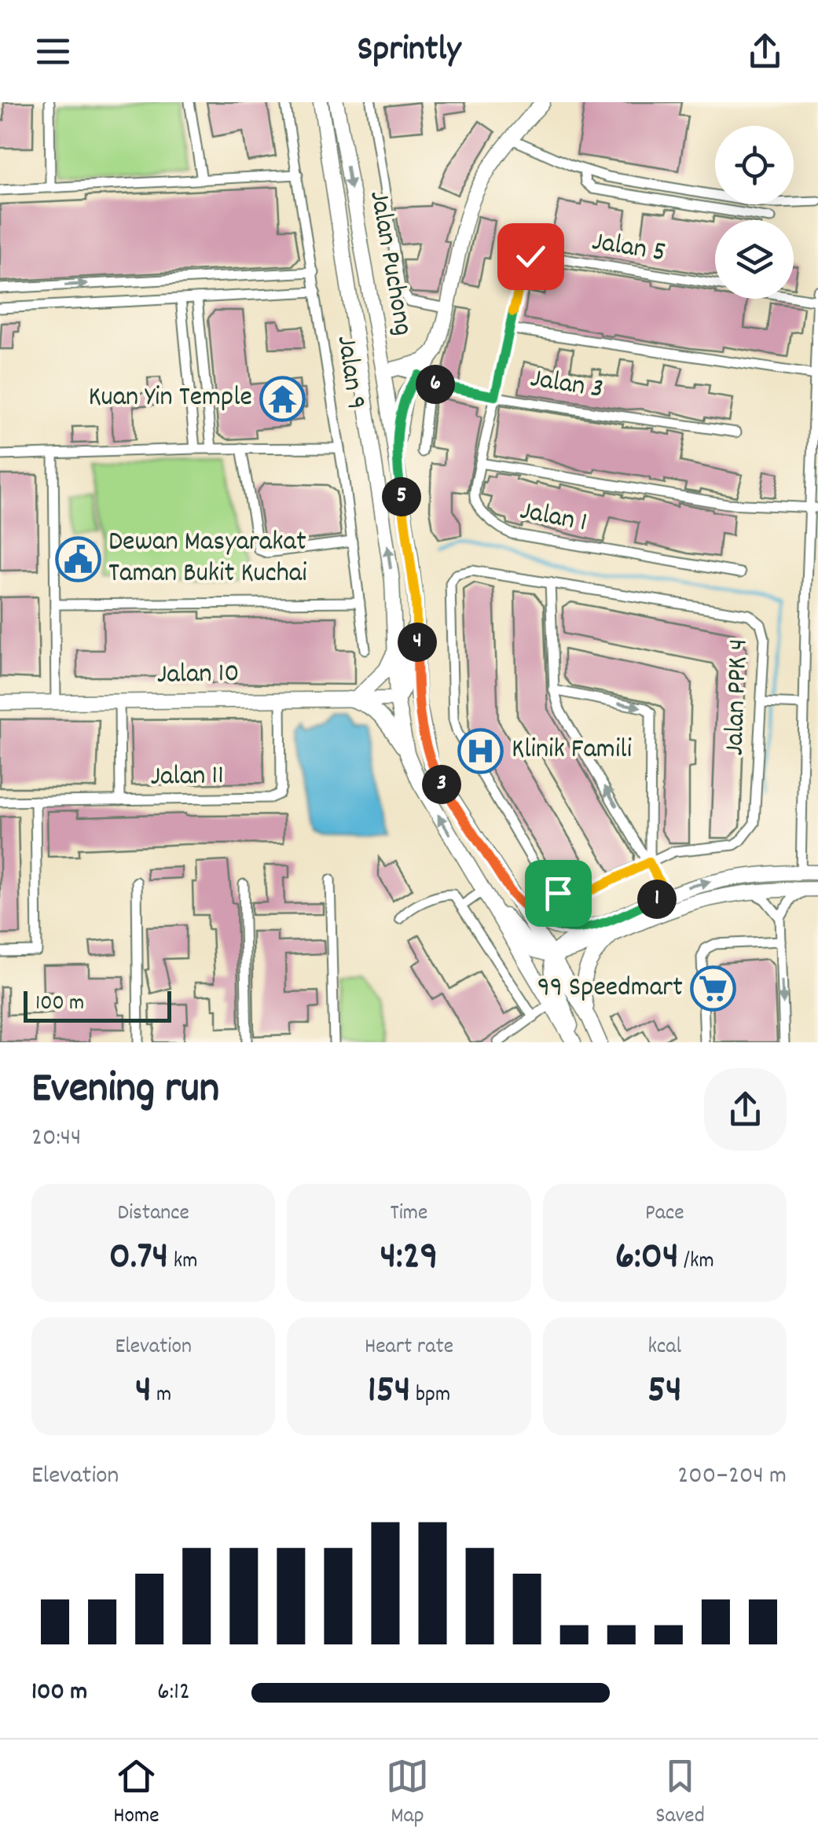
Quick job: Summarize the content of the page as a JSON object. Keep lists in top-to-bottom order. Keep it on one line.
{"streets":{"main road":["Jalan Puchong","Jalan 10"],"street":["Jalan 5","Jalan 9","Jalan 3","Jalan 1","Jalan PPK 4","Jalan 11"]},"crossings":[["Jalan 5","Jalan 3"],["Jalan 5","Jalan 1"],["Jalan Puchong","Jalan 3"],["Jalan Puchong","Jalan 10"],["Jalan 3","Jalan 1"],["Jalan 10","Jalan 11"]],"places":{"temple":["Kuan Yin Temple"],"public building":["Dewan Masyarakat Taman Bukit Kuchai"],"hospital":["Klinik Famili"],"supermarket":["99 Speedmart"]},"scale_bar":"100 m","page":{"header":"Sprintly","pins":["6","5","4","3","1"],"scale":"100 m","heading":["Evening run","20:44"],"stats":[["Distance","0.74 km"],["Time","4:29"],["Pace","6:04 /km"],["Elevation","4 m"],["Heart rate","154 bpm"],["kcal","54"]],"chart":["Elevation","200–204 m"],"list":[{"name":"100 m","note":"6:12"}],"tabs":["Home","Map","Saved"]}}
